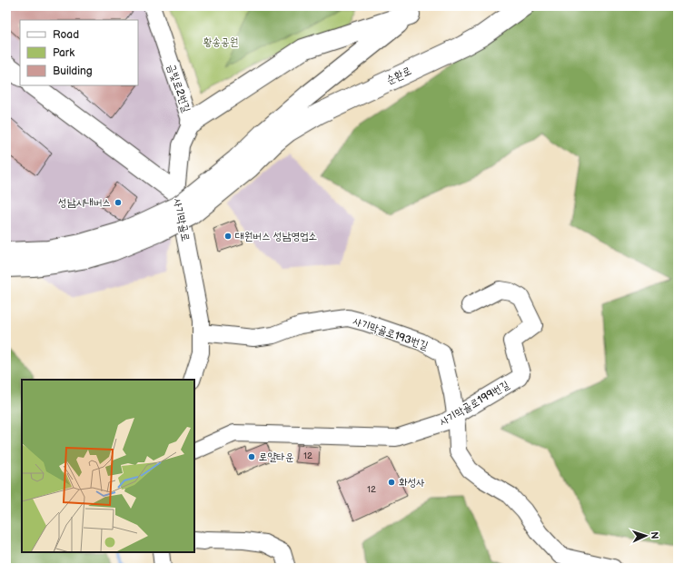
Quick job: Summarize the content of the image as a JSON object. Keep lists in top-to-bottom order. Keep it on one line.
{"streets":{"main road":["순환로","사기막골로"],"street":["금빛로2번길","사기막골로193번길","사기막골로199번길"]},"crossings":[["금빛로2번길","사기막골로"],["사기막골로","사기막골로193번길"],["사기막골로193번길","사기막골로199번길"]],"parks":["황송공원"],"places":["성남시내버스","대원버스 성남영업소","로얄타운","화성사"],"house_numbers":["12","12"],"legend":["Road","Park","Building"],"north":"right"}
